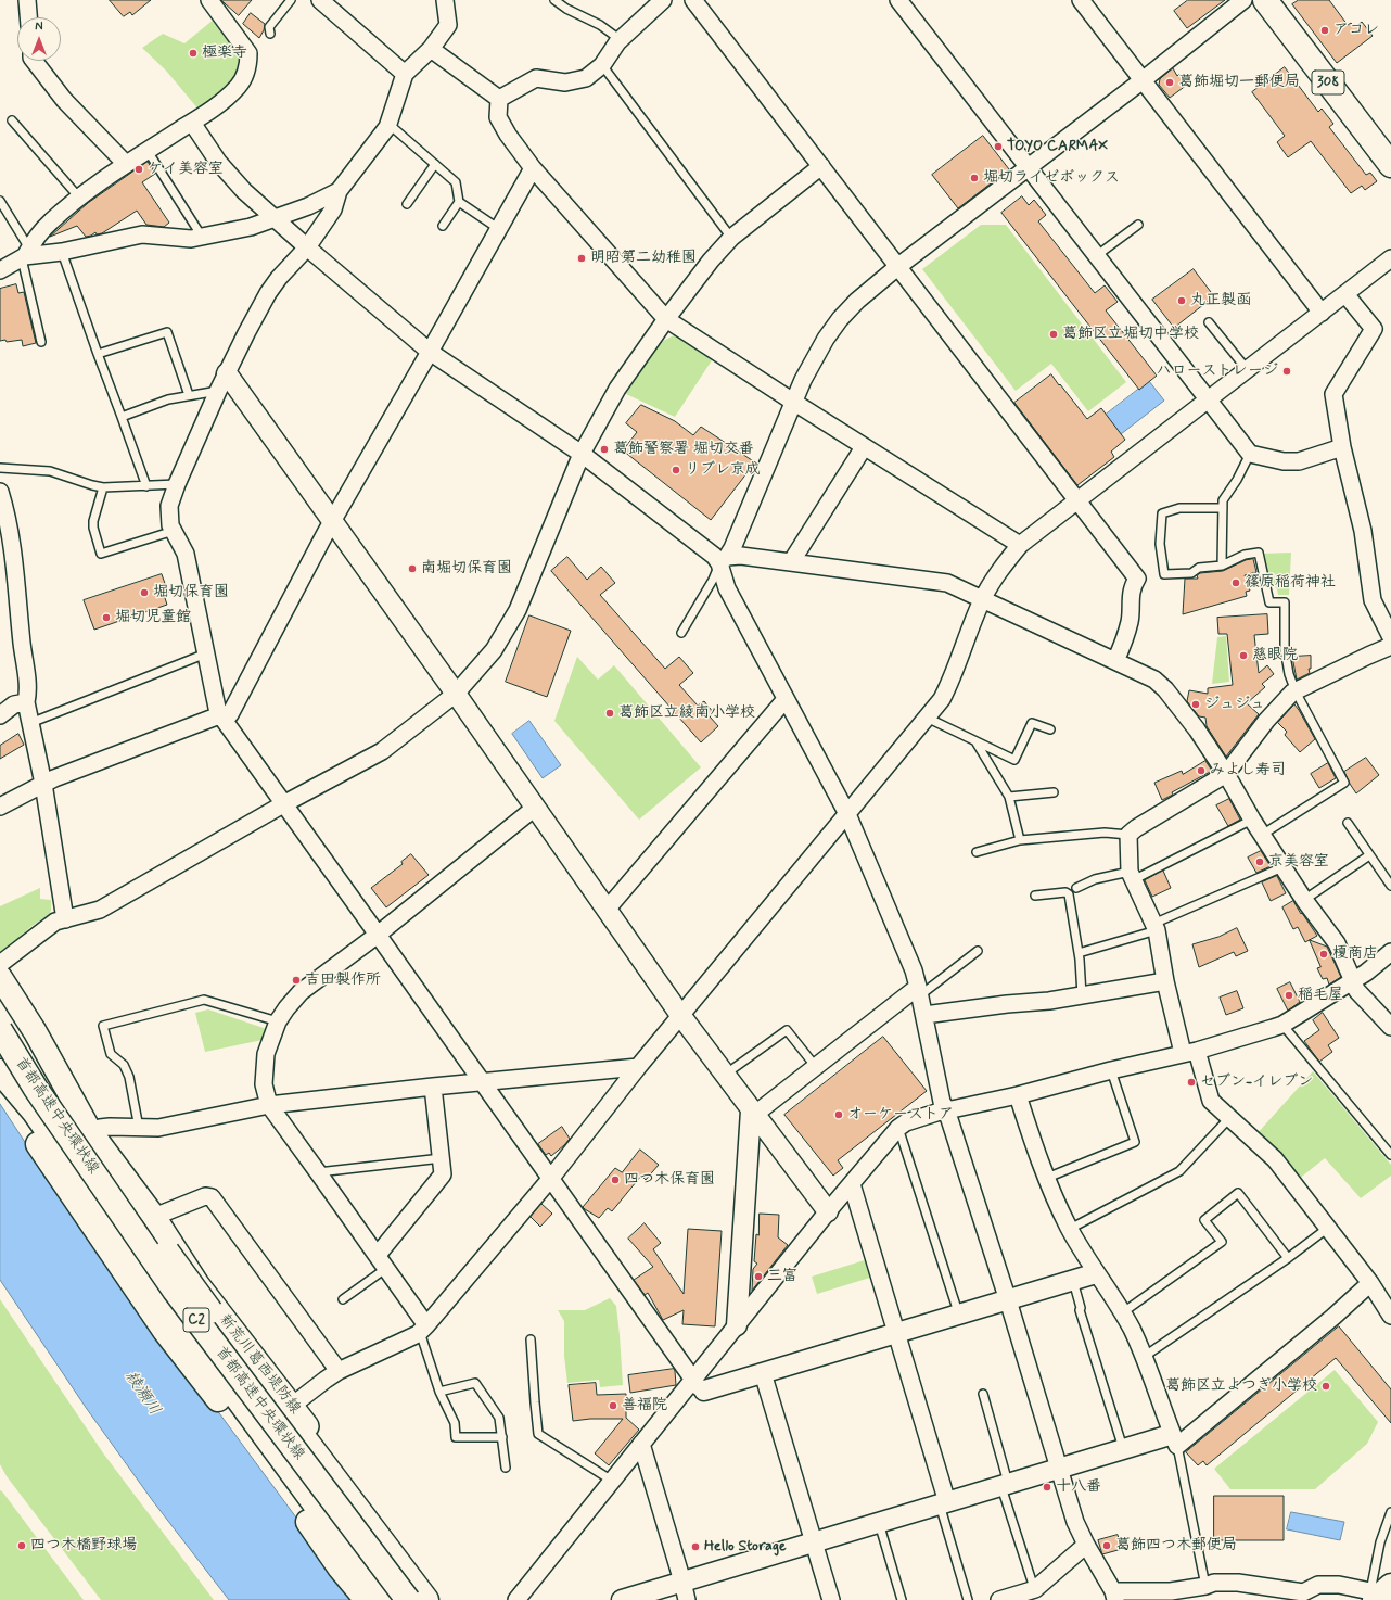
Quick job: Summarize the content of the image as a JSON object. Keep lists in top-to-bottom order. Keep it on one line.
{"streets":{"main road":["308","首都高速中央環状線","C2","新荒川葛西堤防線"]},"crossings":[["首都高速中央環状線","新荒川葛西堤防線"]],"water":["綾瀬川"],"places":["アコレ","極楽寺","葛飾堀切一郵便局","TOYO CARMAX","ケイ美容室","堀切ライゼボックス","明昭第二幼稚園","丸正製函","葛飾区立堀切中学校","ハローストレージ","葛飾警察署 堀切交番","リブレ京成","南堀切保育園","篠原稲荷神社","堀切保育園","堀切児童館","慈眼院","ジュジュ","葛飾区立綾南小学校","みよし寿司","京美容室","榎商店","吉田製作所","稲毛屋","セブン-イレブン","オーケーストア","四つ木保育園","三富","葛飾区立よつぎ小学校","善福院","十八番","四つ木橋野球場","葛飾四つ木郵便局","Hello Storage"],"north":"top"}
